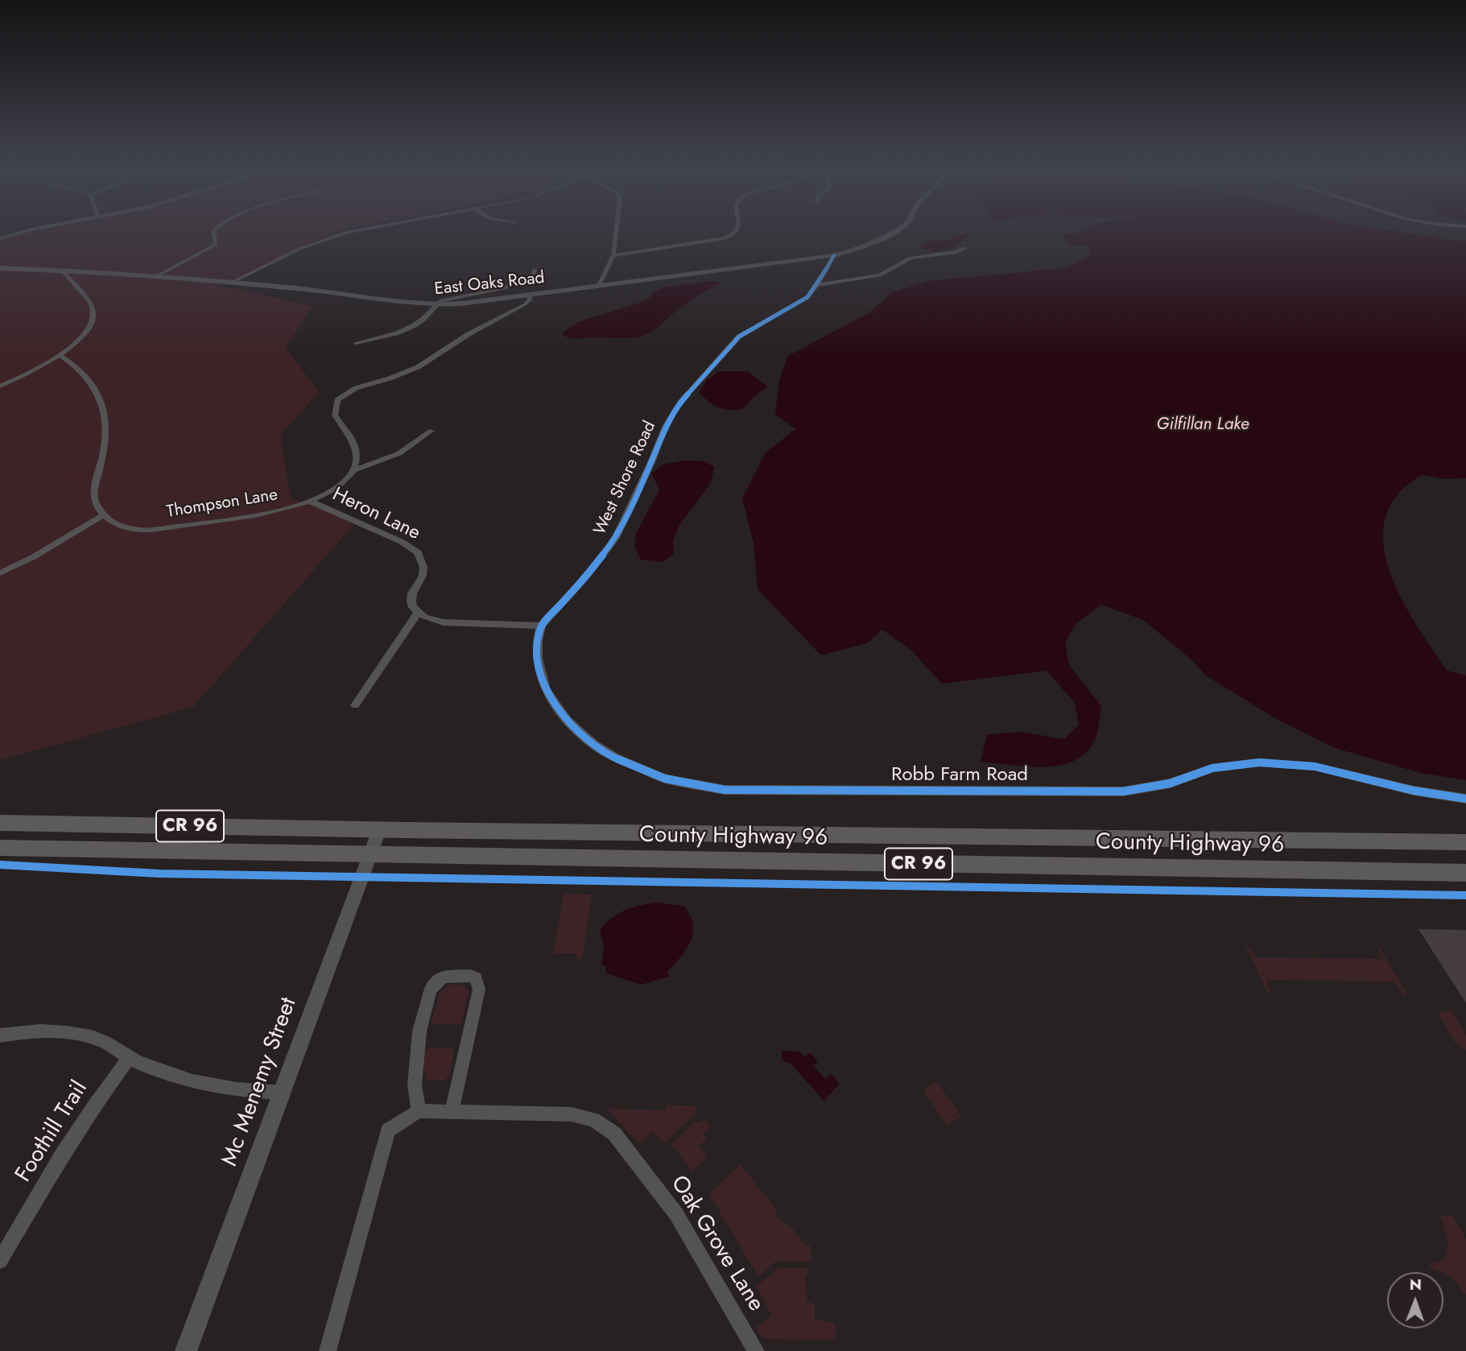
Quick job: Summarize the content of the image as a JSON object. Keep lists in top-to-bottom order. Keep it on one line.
{"streets":{"main road":["CR 96","County Highway 96"],"street":["East Oaks Road","West Shore Road","Thompson Lane","Heron Lane","Robb Farm Road","Mc Menemy Street","Foothill Trail","Oak Grove Lane"]},"crossings":[["East Oaks Road","West Shore Road"],["West Shore Road","Robb Farm Road"],["Thompson Lane","Heron Lane"],["County Highway 96","Mc Menemy Street"]],"water":["Gilfillan Lake"],"north":"top"}
